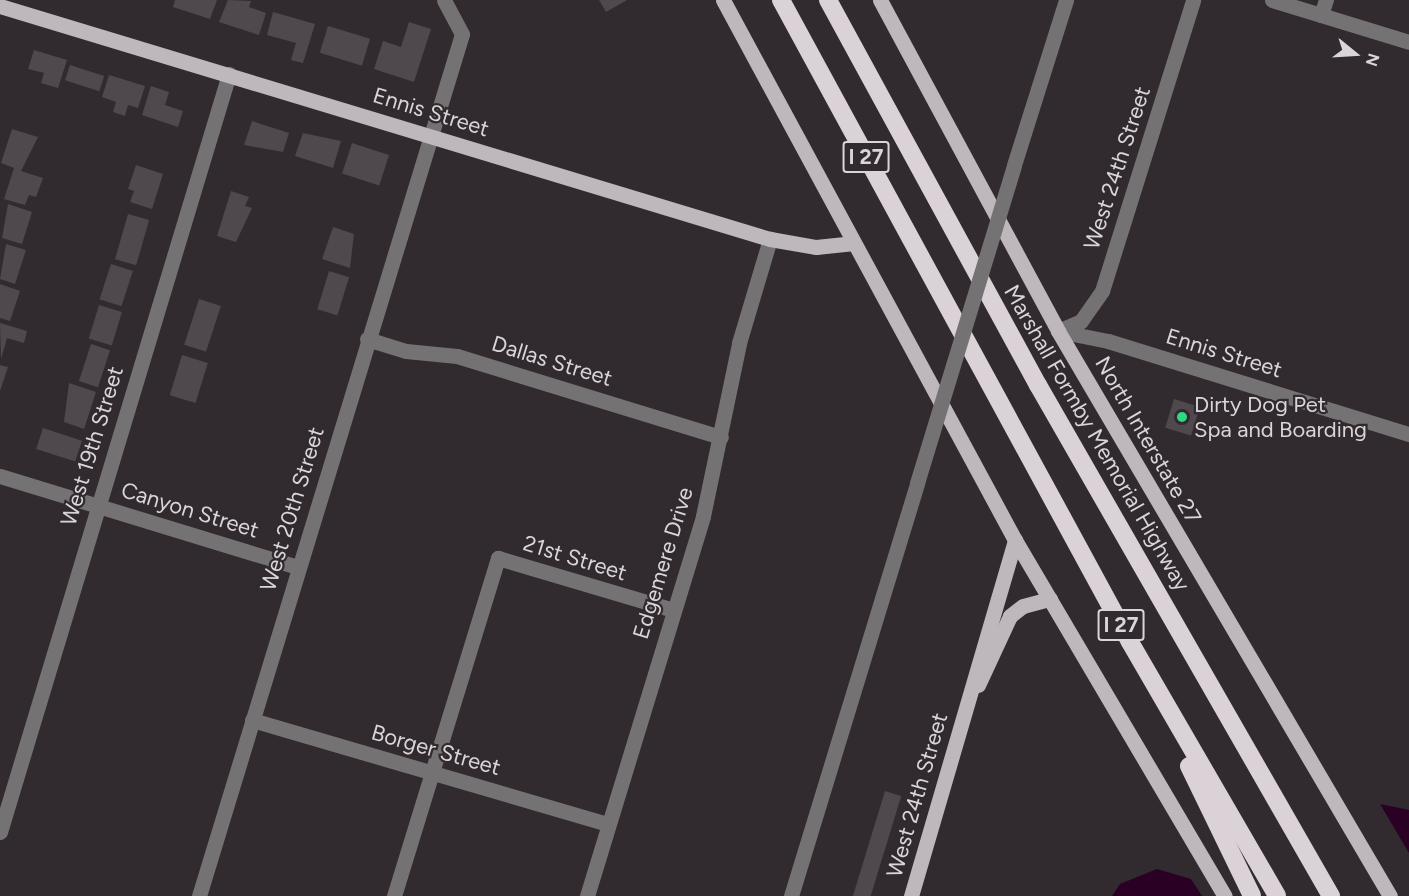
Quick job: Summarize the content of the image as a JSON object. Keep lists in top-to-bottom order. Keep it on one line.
{"streets":{"highway":["I 27","Marshall Formby Memorial Highway"],"main road":["Ennis Street","West 24th Street","North Interstate 27"],"street":["Dallas Street","West 19th Street","West 20th Street","Canyon Street","21st Street","Edgemere Drive","Borger Street"]},"crossings":[["Ennis Street","West 24th Street"],["Ennis Street","North Interstate 27"],["Ennis Street","West 19th Street"],["Ennis Street","West 20th Street"],["Ennis Street","Edgemere Drive"],["West 24th Street","North Interstate 27"],["Dallas Street","West 20th Street"],["Dallas Street","Edgemere Drive"],["West 19th Street","Canyon Street"],["West 20th Street","Canyon Street"],["West 20th Street","Borger Street"],["21st Street","Edgemere Drive"],["21st Street","Borger Street"],["Edgemere Drive","Borger Street"]],"places":["Dirty Dog Pet Spa and Boarding"],"north":"right"}
